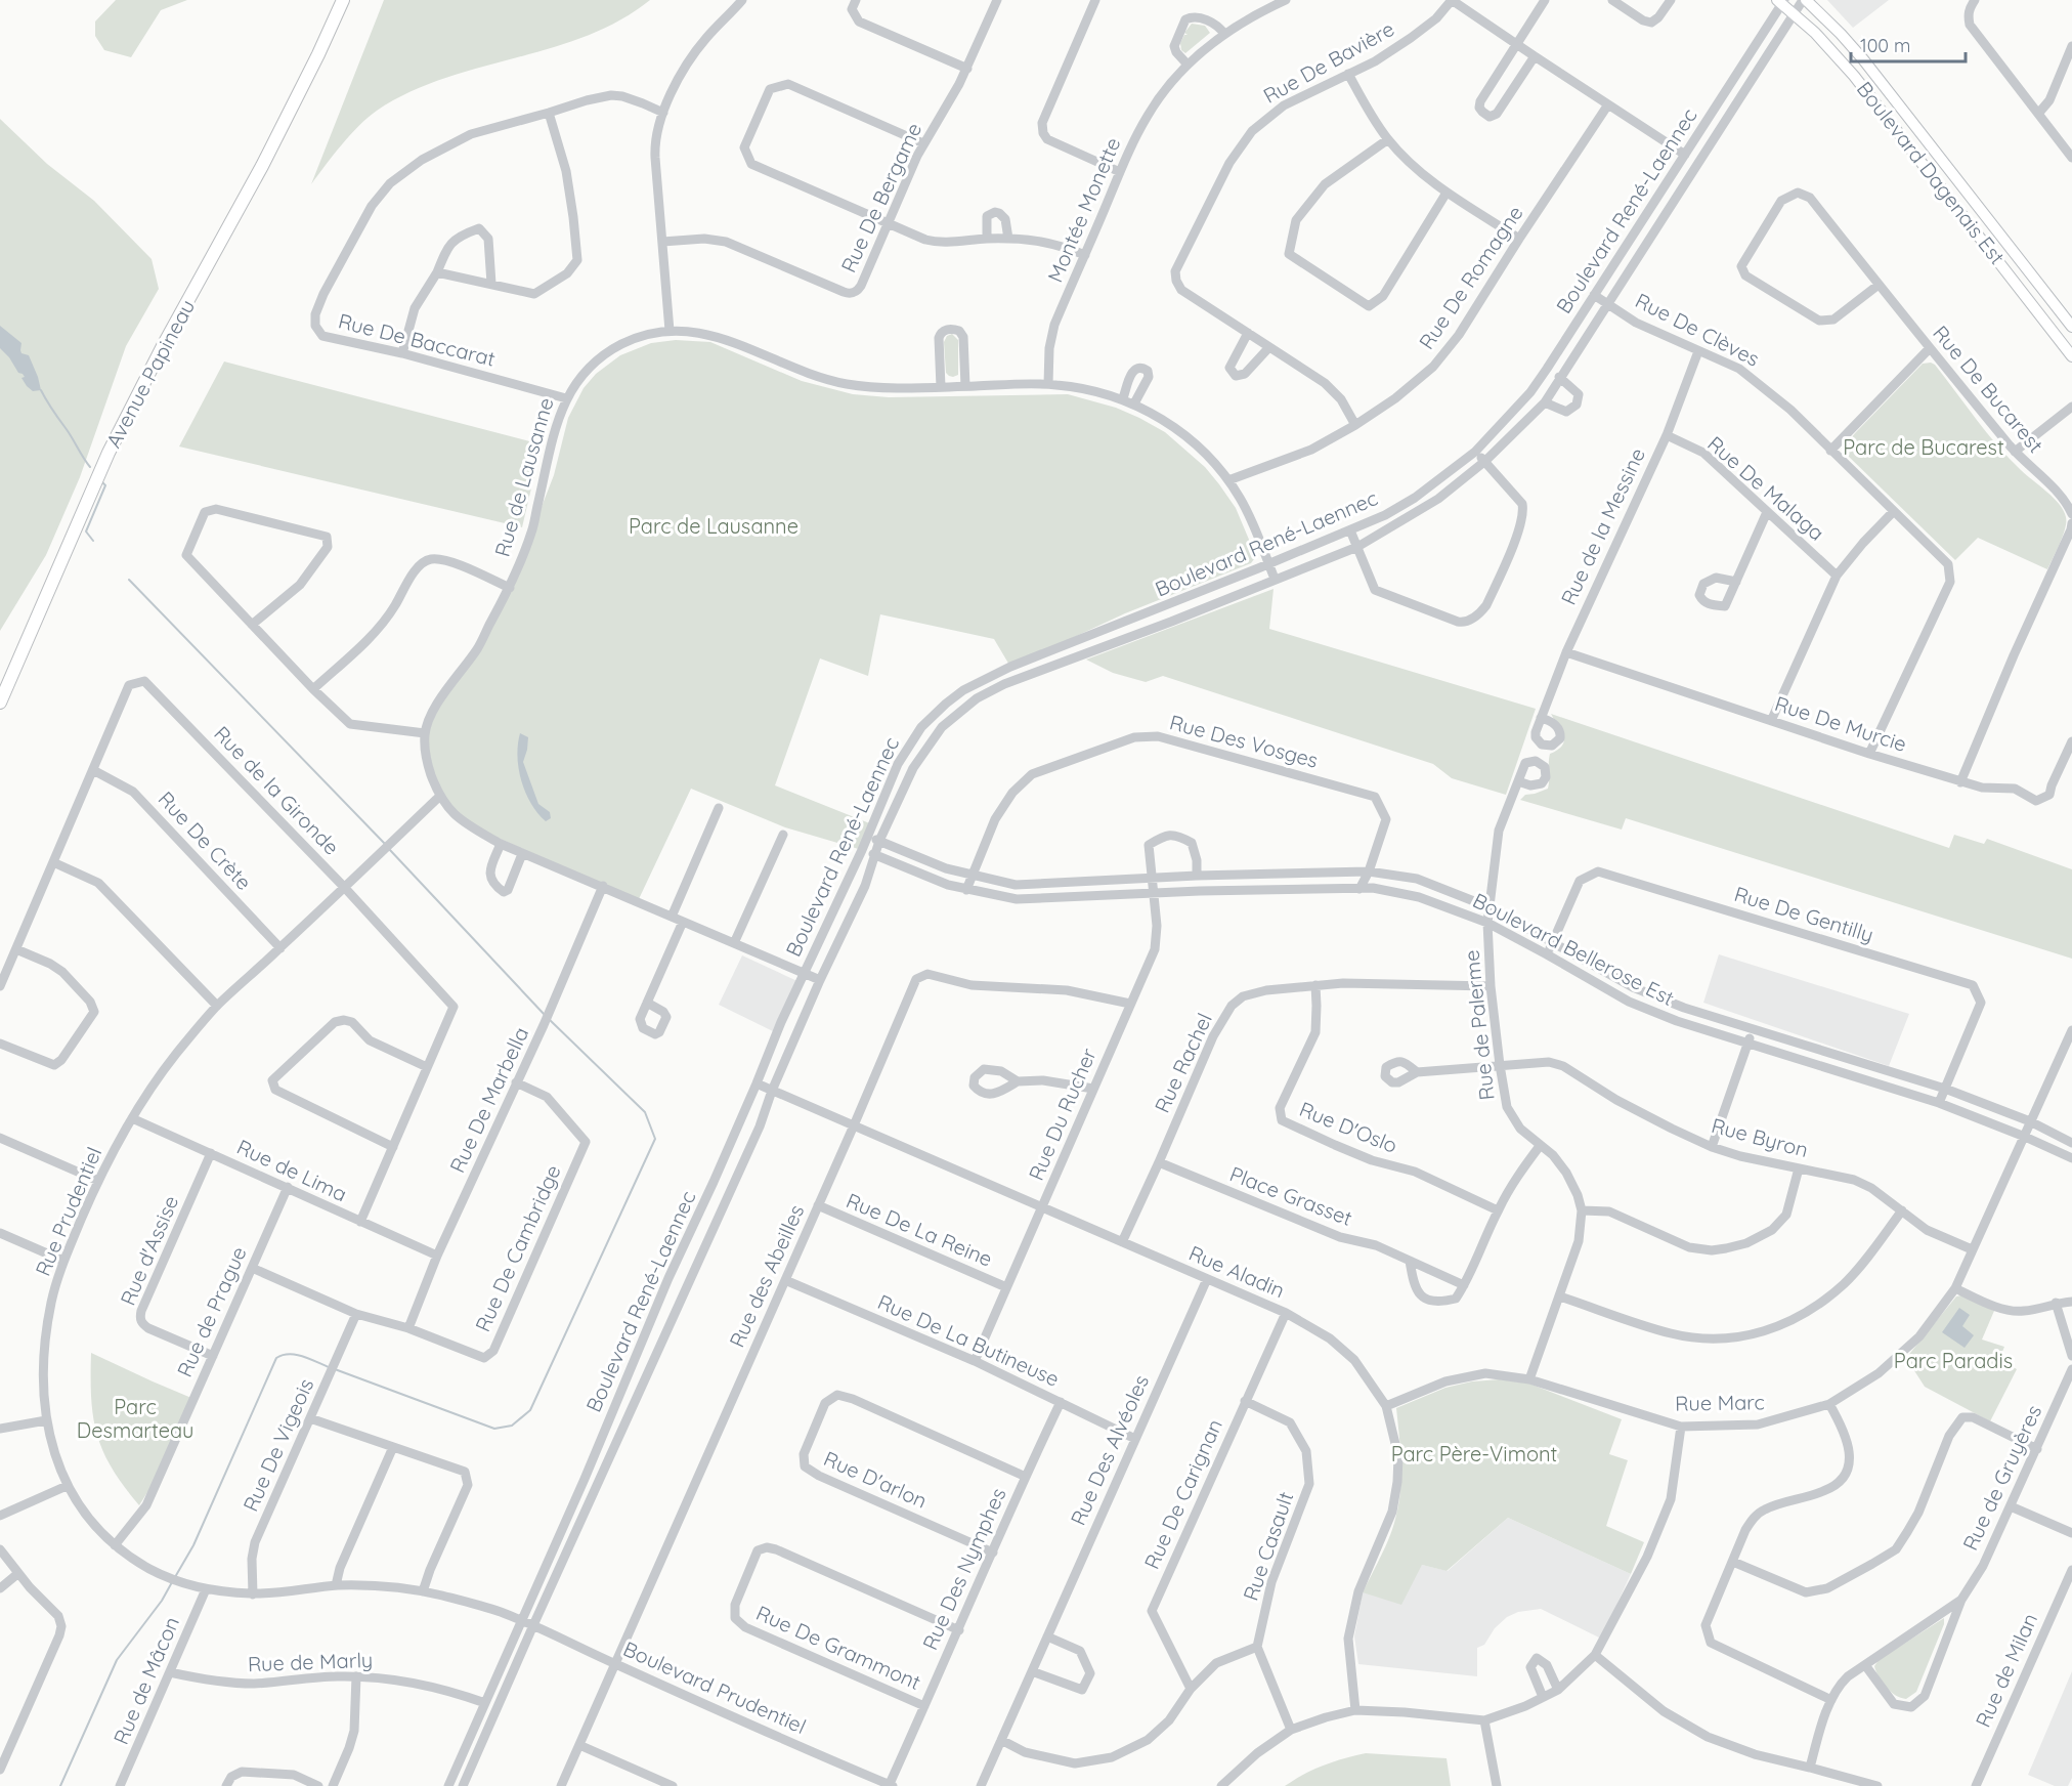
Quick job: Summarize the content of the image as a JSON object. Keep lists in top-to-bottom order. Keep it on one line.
{"streets":{"highway":["Avenue Papineau"],"main road":["Boulevard Dagenais Est"],"street":["Rue De Bavière","Rue De Bergame","Montée Monette","Boulevard René-Laennec","Rue De Romagne","Rue De Clèves","Rue De Baccarat","Rue De Bucarest","Rue de Lausanne","Rue De Malaga","Rue de la Messine","Rue De Murcie","Rue Des Vosges","Rue de la Gironde","Rue De Crète","Rue De Gentilly","Boulevard Bellerose Est","Rue de Palerme","Rue Rachel","Rue De Marbella","Rue Du Rucher","Rue D'Oslo","Rue Byron","Rue de Lima","Place Grasset","Rue Prudentiel","Rue De La Reine","Rue De Cambridge","Rue d'Assise","Rue Aladin","Rue des Abeilles","Rue de Prague","Rue De La Butineuse","Rue Marc","Rue De Vigeois","Rue Des Alvéoles","Rue de Gruyères","Rue D'arlon","Rue De Carignan","Rue Casault","Rue Des Nymphes","Rue De Grammont","Rue de Marly","Rue de Milan","Rue de Mâcon","Boulevard Prudentiel"]},"crossings":[["Rue De Bavière","Rue De Romagne"],["Boulevard Dagenais Est","Boulevard René-Laennec"],["Montée Monette","Rue de Lausanne"],["Boulevard René-Laennec","Rue De Clèves"],["Boulevard René-Laennec","Rue de Lausanne"],["Boulevard René-Laennec","Boulevard Bellerose Est"],["Boulevard René-Laennec","Rue Prudentiel"],["Boulevard René-Laennec","Rue Aladin"],["Boulevard René-Laennec","Rue de Marly"],["Boulevard René-Laennec","Boulevard Prudentiel"],["Rue De Romagne","Rue de Lausanne"],["Rue De Clèves","Rue de la Messine"],["Rue De Clèves","Rue De Murcie"],["Rue De Baccarat","Rue de Lausanne"],["Rue de Lausanne","Rue De Marbella"],["Rue de Lausanne","Rue Prudentiel"],["Rue De Malaga","Rue de la Messine"],["Rue de la Messine","Rue De Murcie"],["Rue Des Vosges","Boulevard Bellerose Est"],["Rue de la Gironde","Rue De Crète"],["Rue de la Gironde","Rue de Lima"],["Rue de la Gironde","Rue Prudentiel"],["Rue De Crète","Rue Prudentiel"],["Rue De Gentilly","Boulevard Bellerose Est"],["Boulevard Bellerose Est","Rue de Palerme"],["Boulevard Bellerose Est","Rue Du Rucher"],["Boulevard Bellerose Est","Rue Marc"],["Rue de Palerme","Rue Rachel"],["Rue de Palerme","Rue Byron"],["Rue de Palerme","Rue Marc"],["Rue Rachel","Rue D'Oslo"],["Rue Rachel","Place Grasset"],["Rue Rachel","Rue Aladin"],["Rue De Marbella","Rue de Lima"],["Rue De Marbella","Rue De Cambridge"],["Rue Du Rucher","Rue De La Reine"],["Rue Du Rucher","Rue Aladin"],["Rue Du Rucher","Rue des Abeilles"],["Rue Du Rucher","Rue De La Butineuse"],["Rue Byron","Rue Marc"],["Rue de Lima","Rue Prudentiel"],["Rue de Lima","Rue d'Assise"],["Rue de Lima","Rue de Prague"],["Rue Prudentiel","Rue de Prague"],["Rue Prudentiel","Rue De Vigeois"],["Rue Prudentiel","Rue de Mâcon"],["Rue Prudentiel","Boulevard Prudentiel"],["Rue De La Reine","Rue des Abeilles"],["Rue De Cambridge","Rue de Prague"],["Rue De Cambridge","Rue De Vigeois"],["Rue d'Assise","Rue de Prague"],["Rue Aladin","Rue des Abeilles"],["Rue Aladin","Rue Marc"],["Rue Aladin","Rue Des Alvéoles"],["Rue Aladin","Rue De Carignan"],["Rue des Abeilles","Rue De La Butineuse"],["Rue des Abeilles","Boulevard Prudentiel"],["Rue De La Butineuse","Rue Des Alvéoles"],["Rue De La Butineuse","Rue Des Nymphes"],["Rue D'arlon","Rue Des Nymphes"],["Rue De Carignan","Rue Casault"],["Rue Des Nymphes","Rue De Grammont"],["Rue Des Nymphes","Boulevard Prudentiel"],["Rue de Marly","Rue de Mâcon"]],"parks":["Parc de Bucarest","Parc de Lausanne","Parc Paradis","Parc Desmarteau","Parc Père-Vimont"],"scale_bar":"100 m"}
